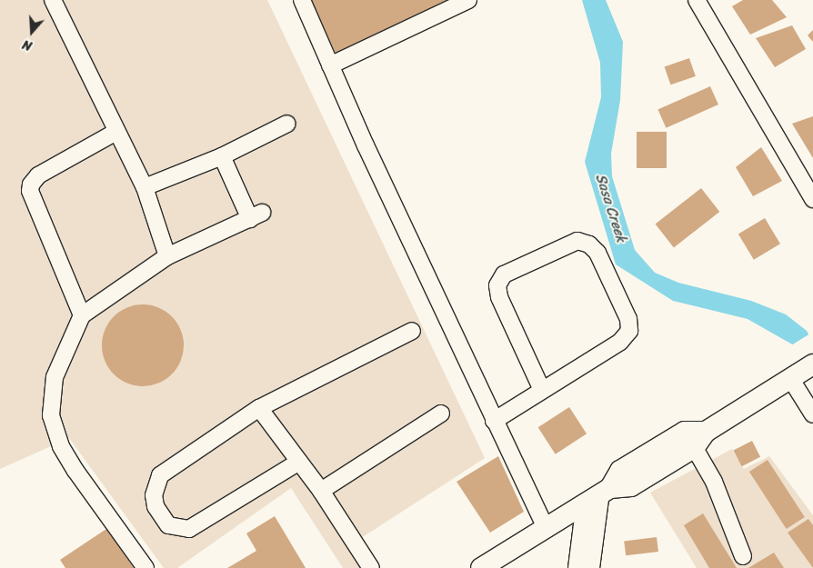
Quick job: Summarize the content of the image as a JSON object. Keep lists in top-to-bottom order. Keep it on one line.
{"water":["Sasa Creek"],"north":"bottom"}
